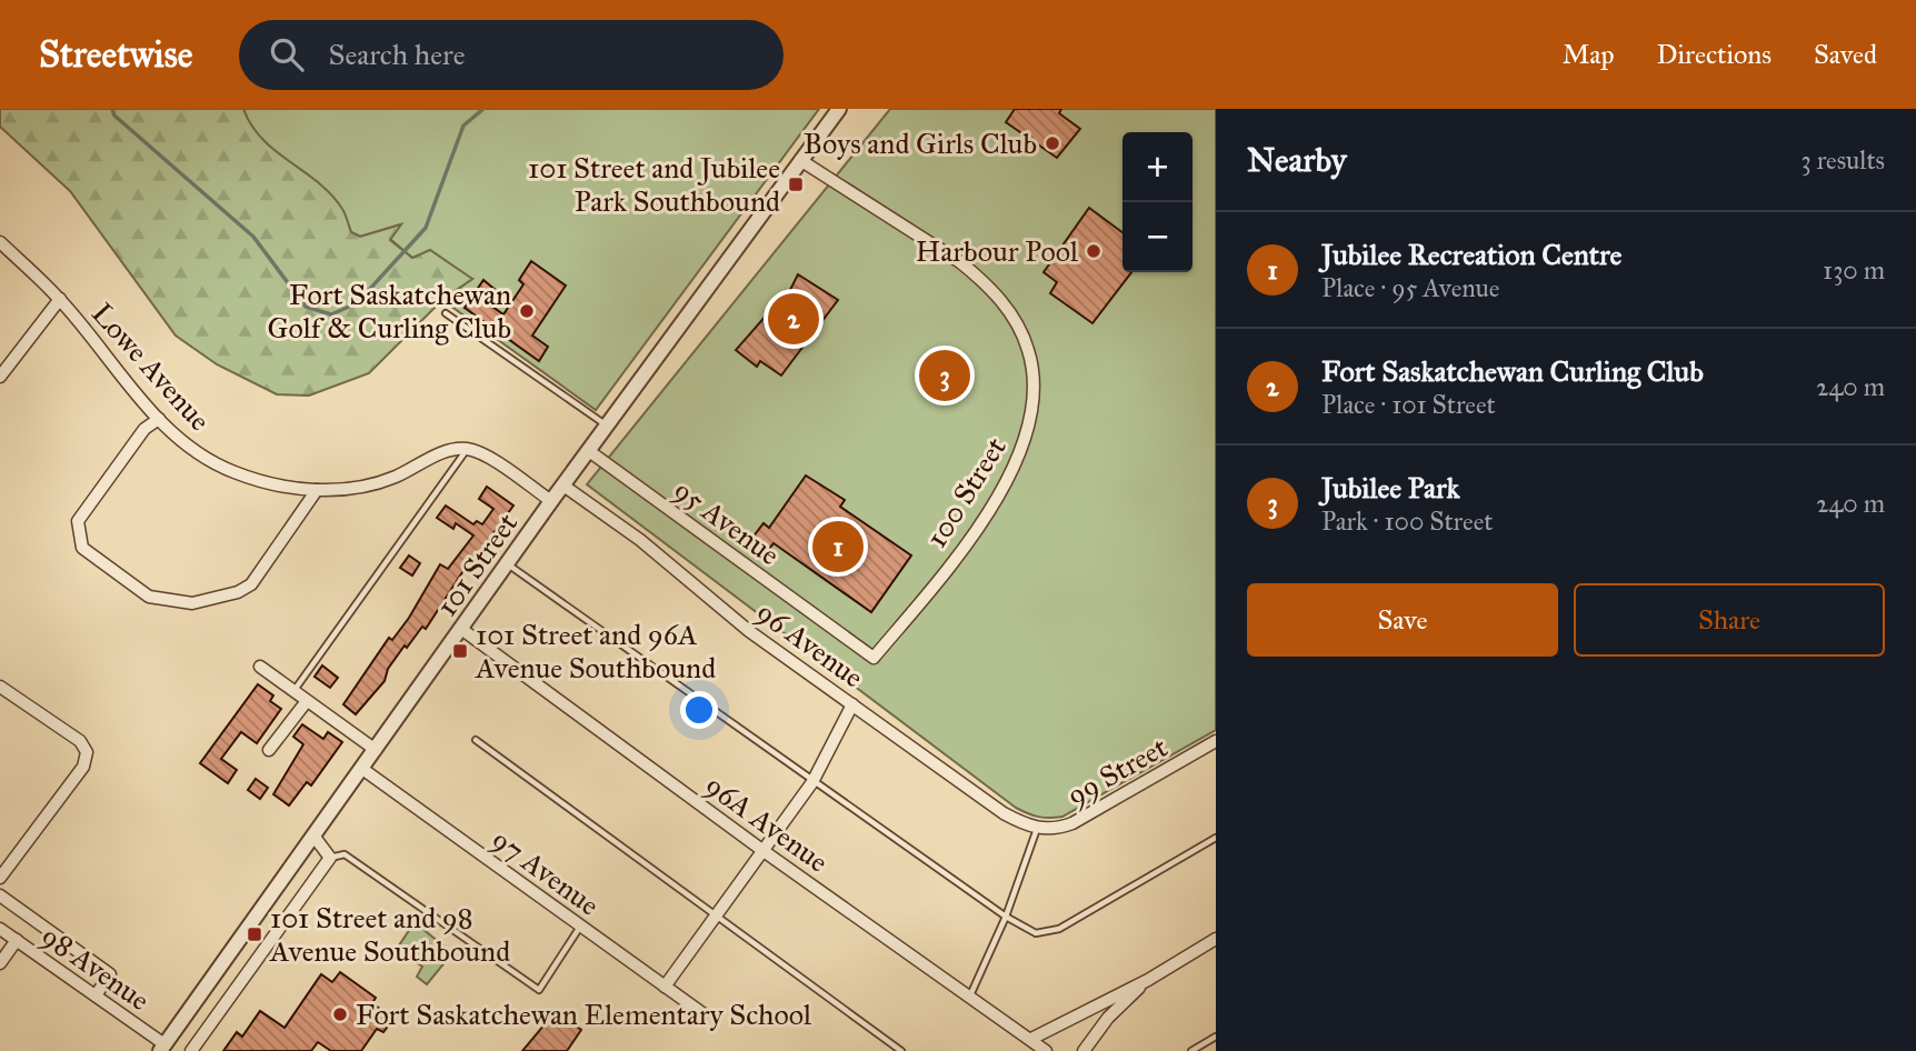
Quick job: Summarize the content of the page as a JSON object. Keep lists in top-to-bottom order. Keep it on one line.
{"streets":{"street":["Lowe Avenue","100 Street","95 Avenue","101 Street","96 Avenue","99 Street","96A Avenue","97 Avenue","98 Avenue"]},"crossings":[["100 Street","95 Avenue"],["100 Street","101 Street"],["95 Avenue","101 Street"],["101 Street","96 Avenue"],["101 Street","96A Avenue"],["101 Street","97 Avenue"],["101 Street","98 Avenue"],["96 Avenue","99 Street"]],"places":{"other":["Boys and Girls Club","Harbour Pool","Fort Saskatchewan Golf & Curling Club","Fort Saskatchewan Elementary School"],"transit":["101 Street and Jubilee Park Southbound","101 Street and 96A Avenue Southbound","101 Street and 98 Avenue Southbound"]},"page":{"header":"Streetwise","search":"Search here","nav":["Map","Directions","Saved"],"heading":["Nearby","3 results"],"map_buttons":["+","−"],"list":[{"mark":"1","name":"Jubilee Recreation Centre","note":"Place · 95 Avenue","value":"130 m"},{"mark":"2","name":"Fort Saskatchewan Curling Club","note":"Place · 101 Street","value":"240 m"},{"mark":"3","name":"Jubilee Park","note":"Park · 100 Street","value":"240 m"}],"pins":["2","3","1"],"buttons":["Save","Share"]}}
